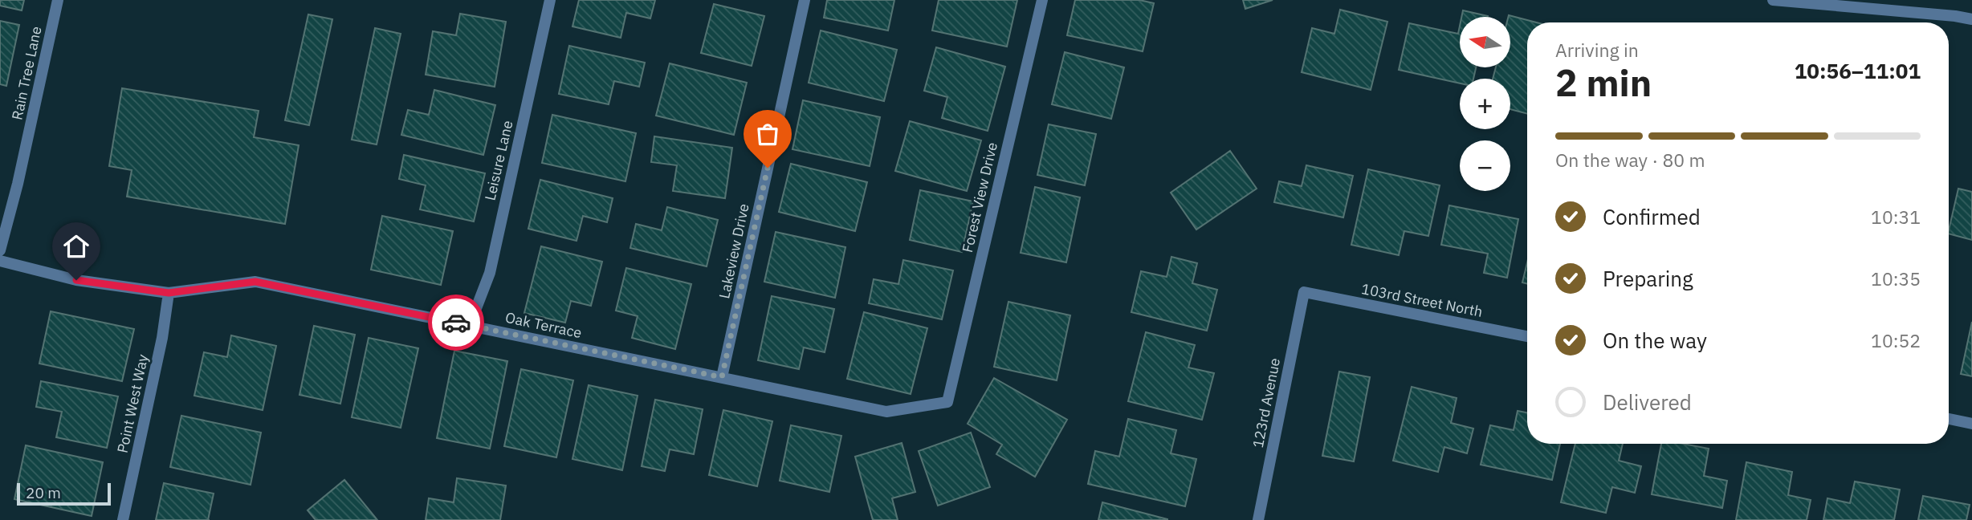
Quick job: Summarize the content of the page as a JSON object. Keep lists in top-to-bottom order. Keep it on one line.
{"streets":{"street":["Rain Tree Lane","Leisure Lane","Forest View Drive","Lakeview Drive","103rd Street North","Oak Terrace","123rd Avenue","Point West Way"]},"crossings":[["Leisure Lane","Oak Terrace"],["Forest View Drive","Oak Terrace"],["Lakeview Drive","Oak Terrace"],["103rd Street North","123rd Avenue"],["Oak Terrace","Point West Way"]],"scale_bar":"20 m","north":"left","page":{"map_buttons":["+","−"],"heading":["2 min","Arriving in","10:56–11:01"],"bar":"On the way · 80 m","list":[["Confirmed","10:31"],["Preparing","10:35"],["On the way","10:52"],"Delivered"],"scale":"20 m"}}
